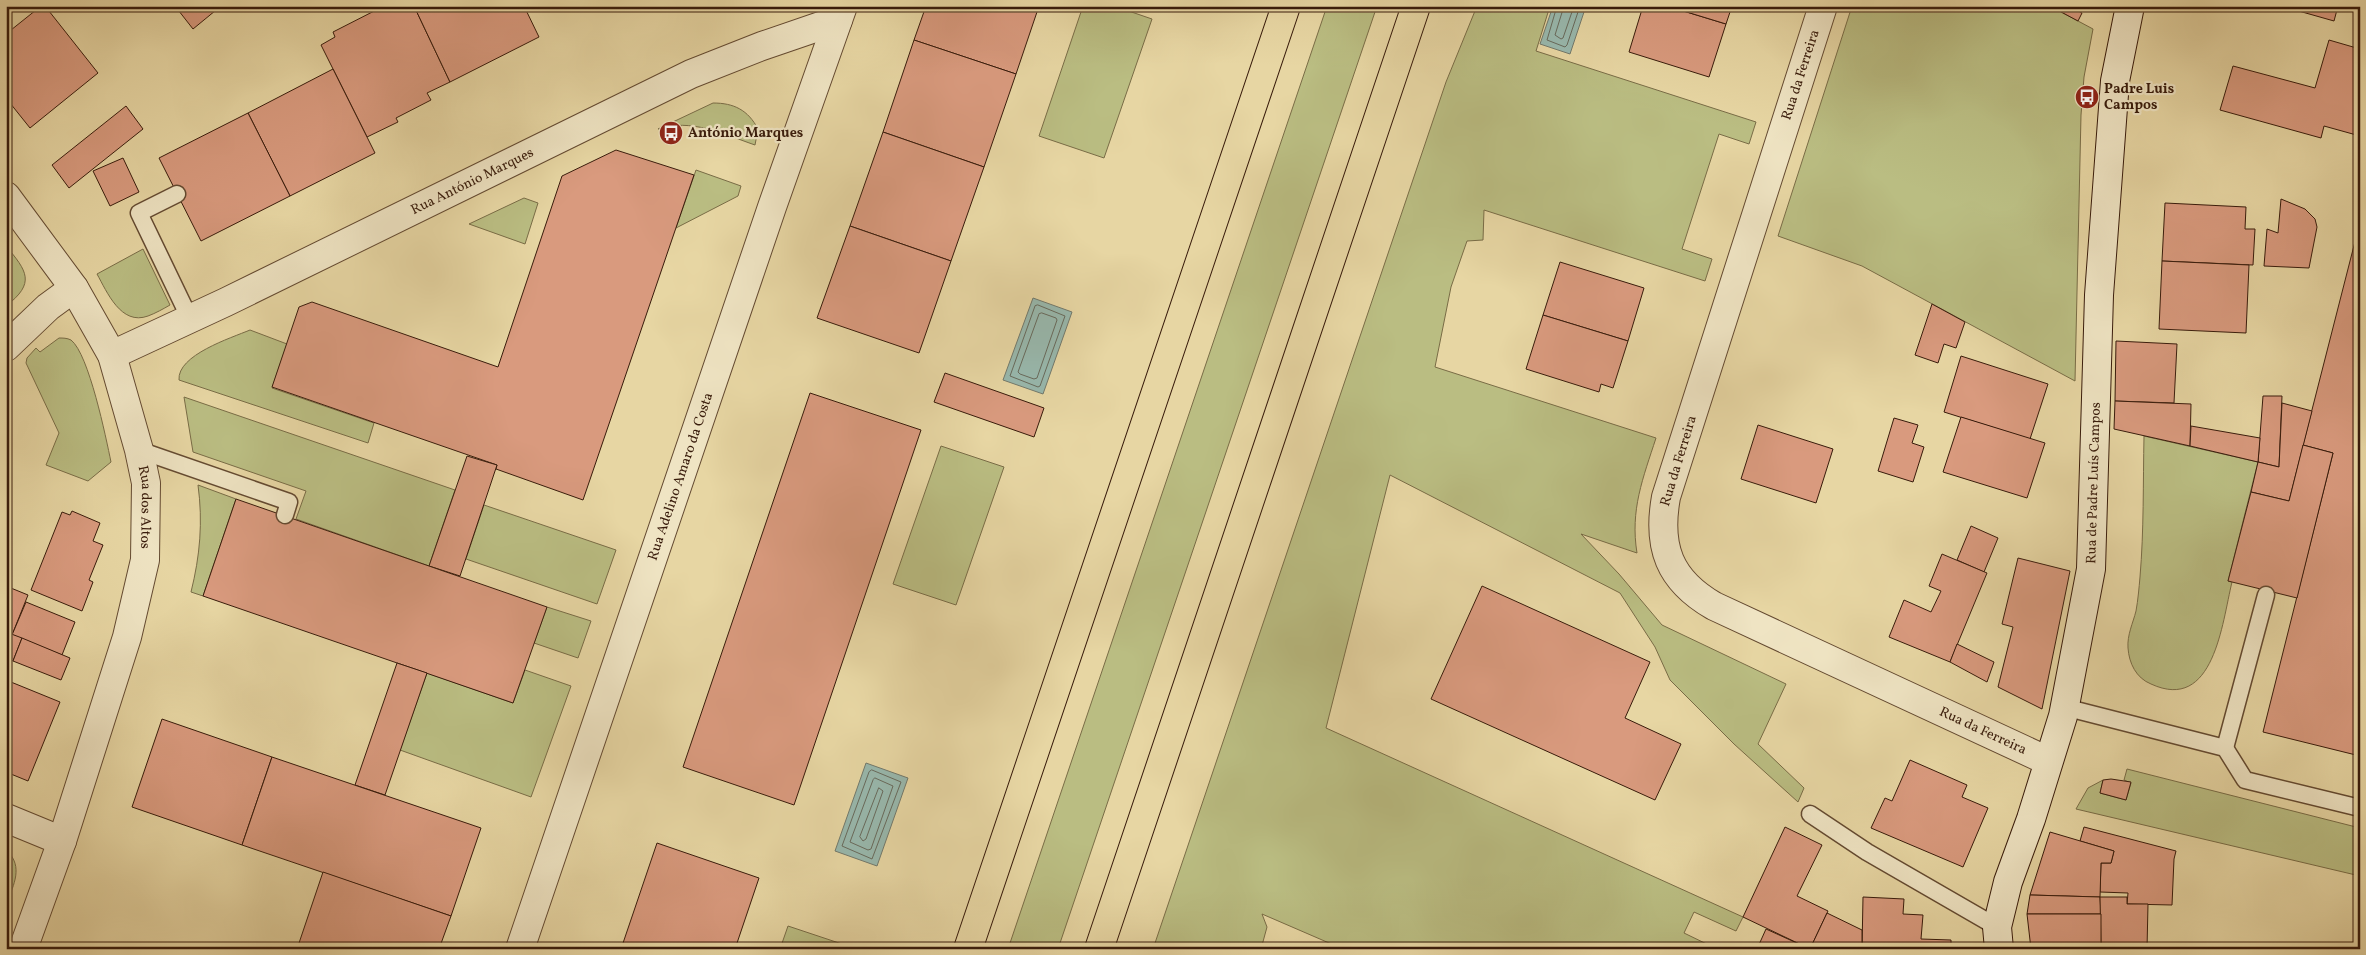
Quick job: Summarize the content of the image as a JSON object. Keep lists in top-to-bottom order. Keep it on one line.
{"streets":{"street":["Rua da Ferreira","Rua António Marques","Rua Adelino Amaro da Costa","Rua de Padre Luís Campos","Rua dos Altos"]},"crossings":[["Rua da Ferreira","Rua de Padre Luís Campos"],["Rua António Marques","Rua Adelino Amaro da Costa"],["Rua António Marques","Rua dos Altos"]],"places":{"bus stop":["Padre Luis Campos","António Marques"]}}
